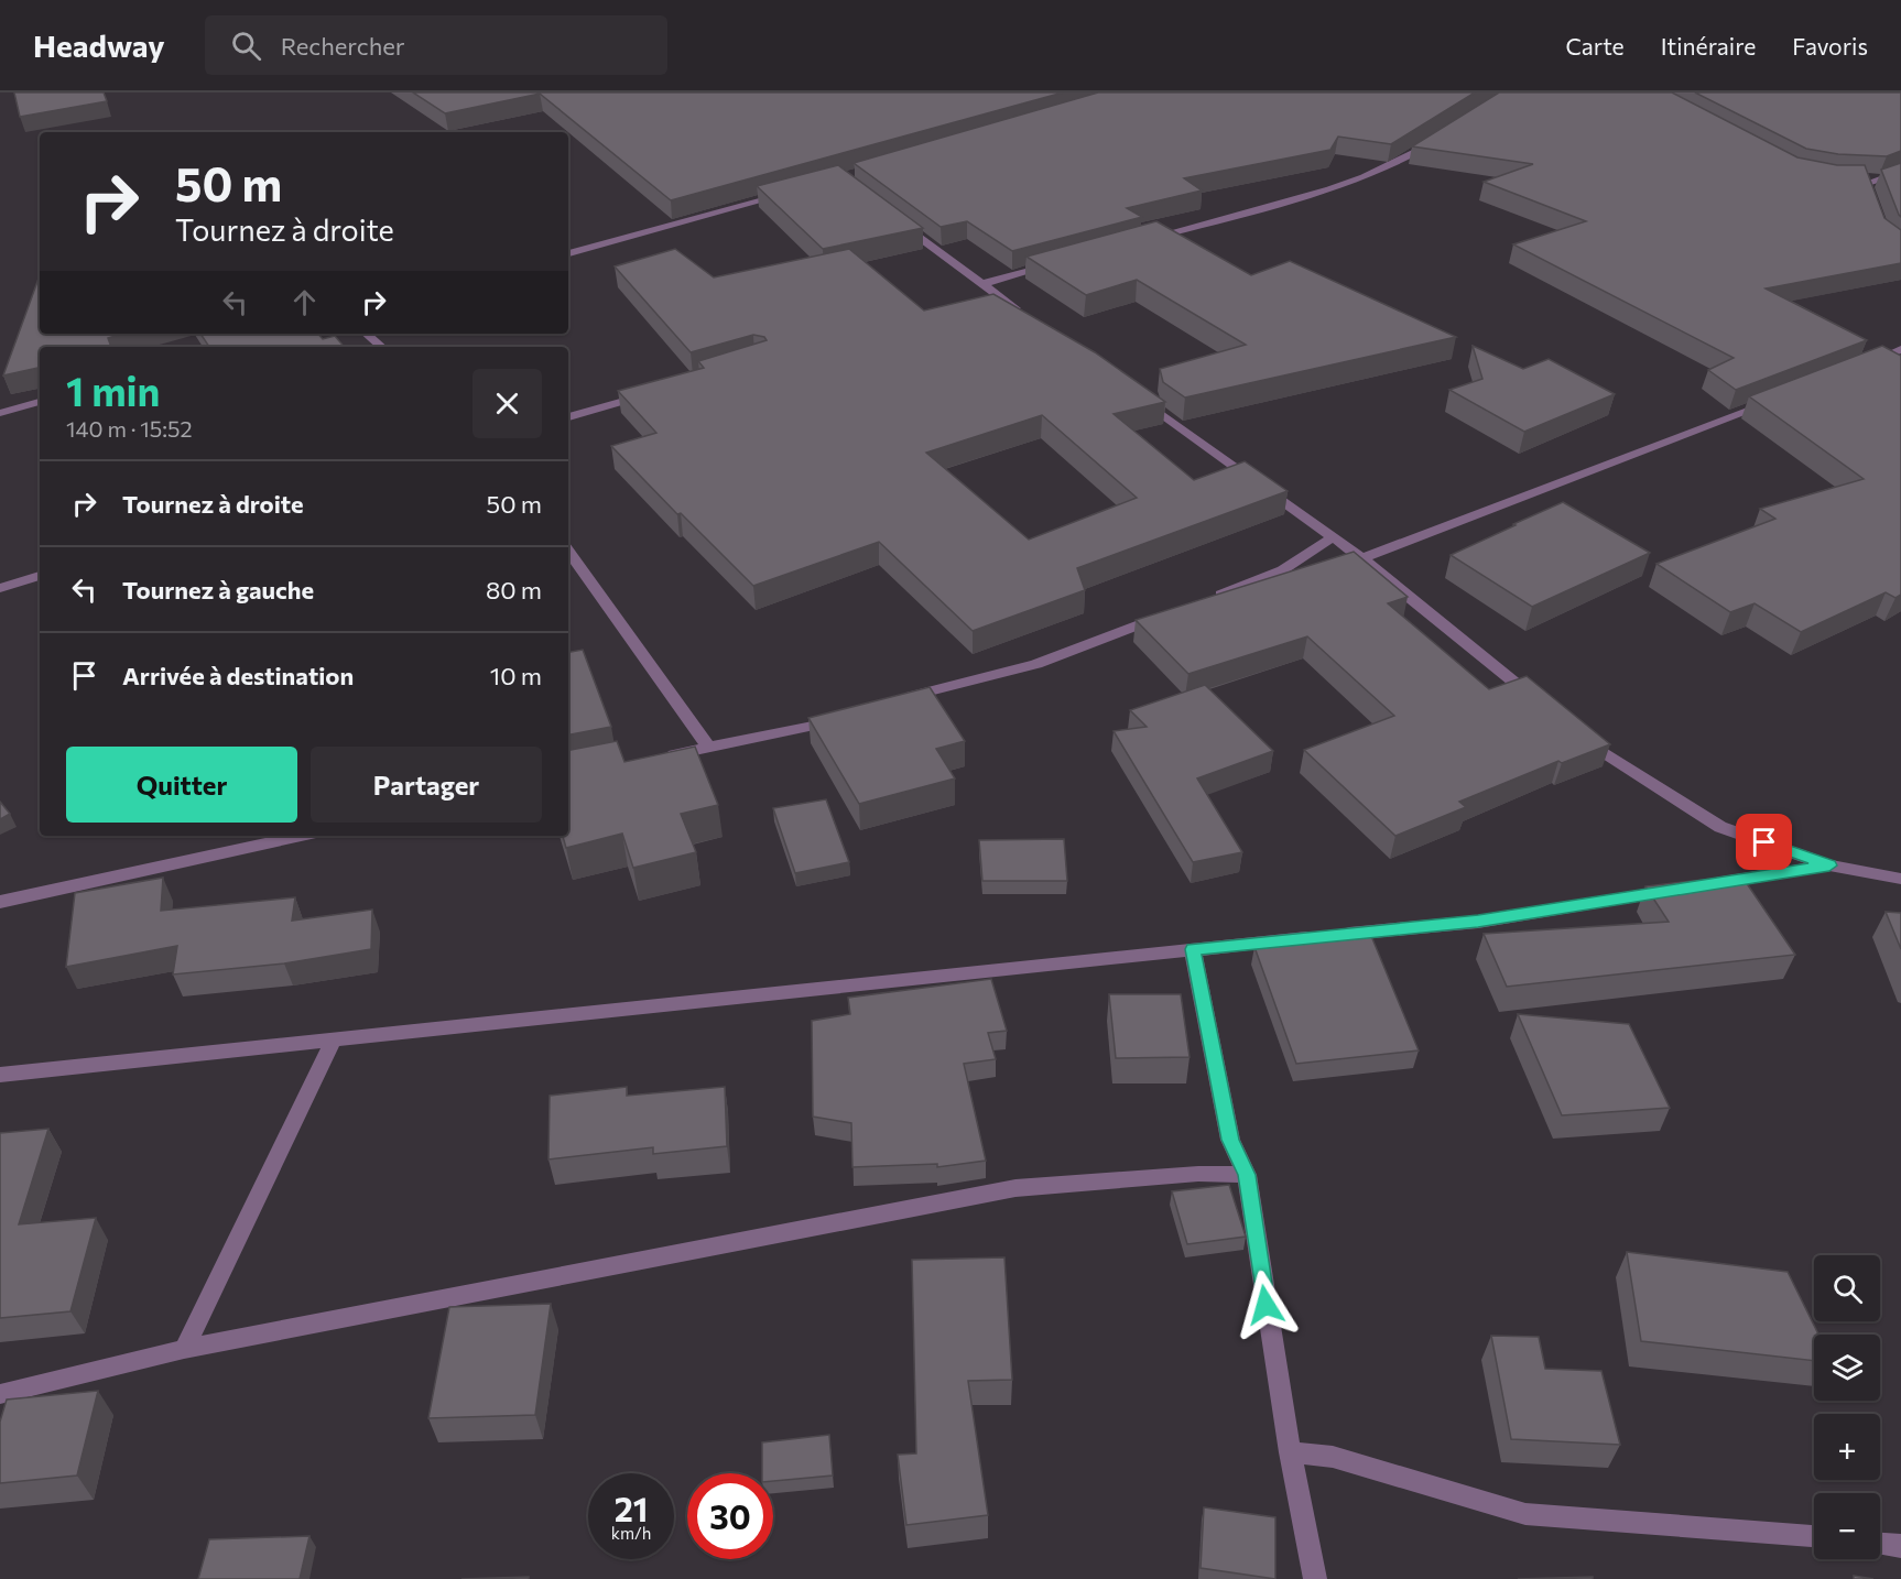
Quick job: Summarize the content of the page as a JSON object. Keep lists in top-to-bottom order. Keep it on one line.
{"page":{"header":"Headway","search":"Rechercher","nav":["Carte","Itinéraire","Favoris"],"turn":["50 m","Tournez à droite"],"heading":["1 min","140 m · 15:52"],"list":[{"name":"Tournez à droite","value":"50 m"},{"name":"Tournez à gauche","value":"80 m"},{"name":"Arrivée à destination","value":"10 m"}],"buttons":["Quitter","Partager"],"map_buttons":["+","−"],"speed":"21 km/h","limit":"30"}}
